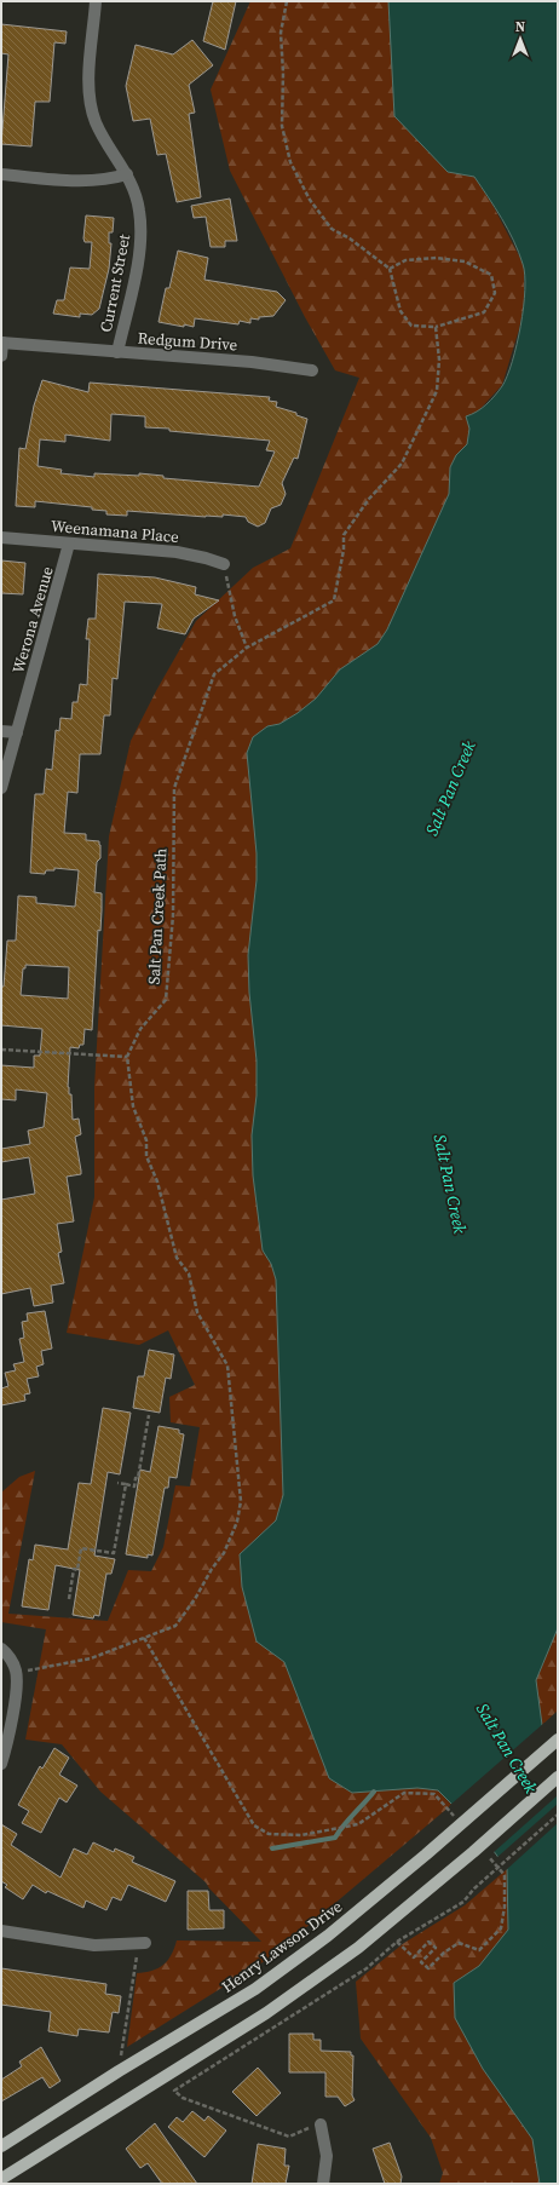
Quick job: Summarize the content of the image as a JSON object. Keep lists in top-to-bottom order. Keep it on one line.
{"streets":{"main road":["Henry Lawson Drive"],"street":["Current Street","Redgum Drive","Weenamana Place","Werona Avenue"],"path":["Salt Pan Creek Path"]},"crossings":[["Current Street","Redgum Drive"],["Weenamana Place","Werona Avenue"]],"water":["Salt Pan Creek"],"north":"top"}
